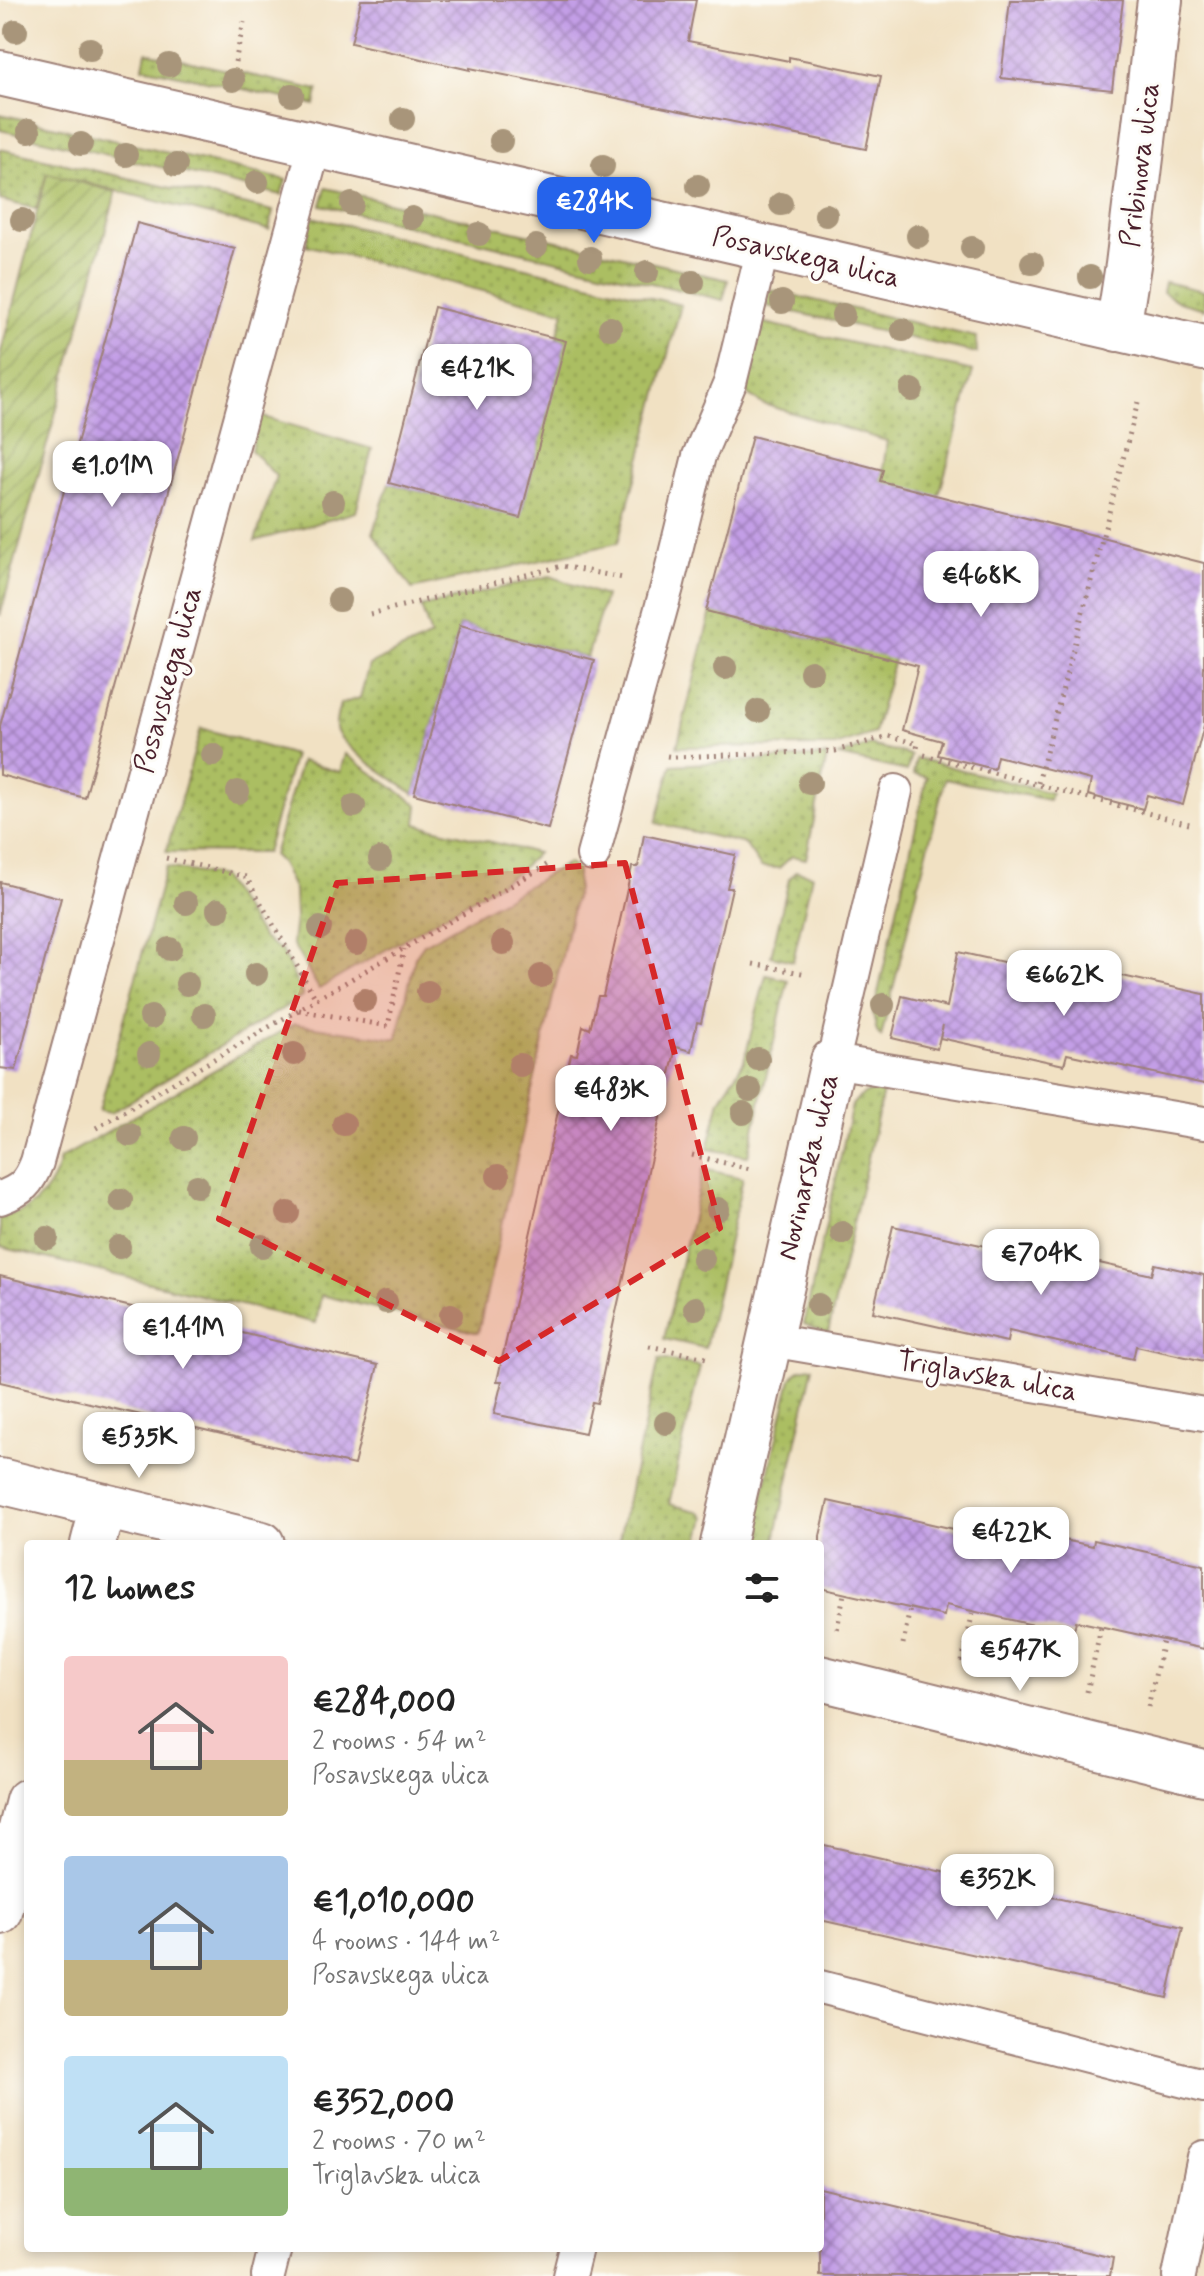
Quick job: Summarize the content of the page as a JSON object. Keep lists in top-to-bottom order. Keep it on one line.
{"streets":{"street":["Pribinova ulica","Posavskega ulica","Novinarska ulica"],"lane":["Triglavska ulica"]},"crossings":[["Pribinova ulica","Posavskega ulica"],["Novinarska ulica","Triglavska ulica"]],"page":{"price":["€284K","€421K","€1.01M","€468K","€662K","€483K","€704K","€1.41M","€535K","€422K","€547K","€352K"],"heading":"12 homes","list":[{"name":"€284,000","note":"2 rooms · 54 m² · Posavskega ulica"},{"name":"€1,010,000","note":"4 rooms · 144 m² · Posavskega ulica"},{"name":"€352,000","note":"2 rooms · 70 m² · Triglavska ulica"}]}}
